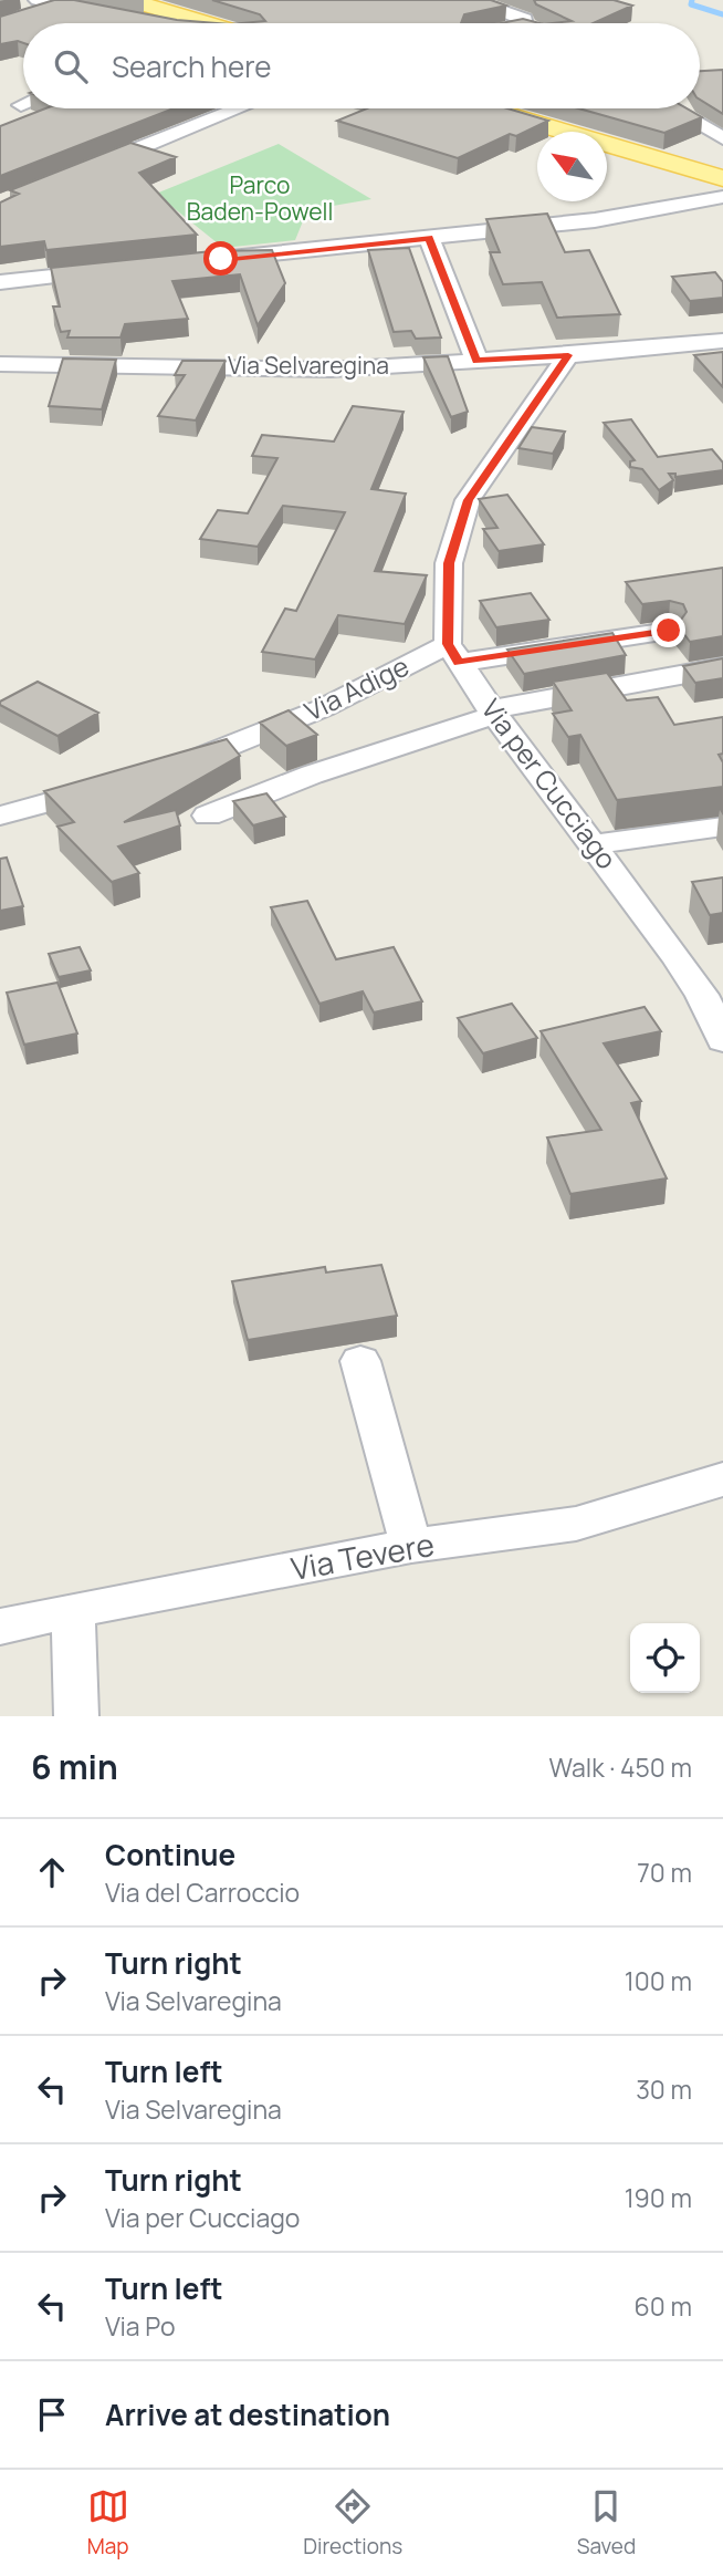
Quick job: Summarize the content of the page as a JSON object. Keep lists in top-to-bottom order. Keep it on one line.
{"streets":{"street":["Via Selvaregina","Via Adige","Via per Cucciago","Via Tevere"]},"crossings":[["Via Adige","Via per Cucciago"]],"parks":["Parco Baden-Powell"],"north":"top left","page":{"search":"Search here","heading":["6 min","Walk · 450 m"],"list":[["Continue","Via del Carroccio","70 m"],["Turn right","Via Selvaregina","100 m"],["Turn left","Via Selvaregina","30 m"],["Turn right","Via per Cucciago","190 m"],["Turn left","Via Po","60 m"],"Arrive at destination"],"nav":["Map","Directions","Saved"]}}
